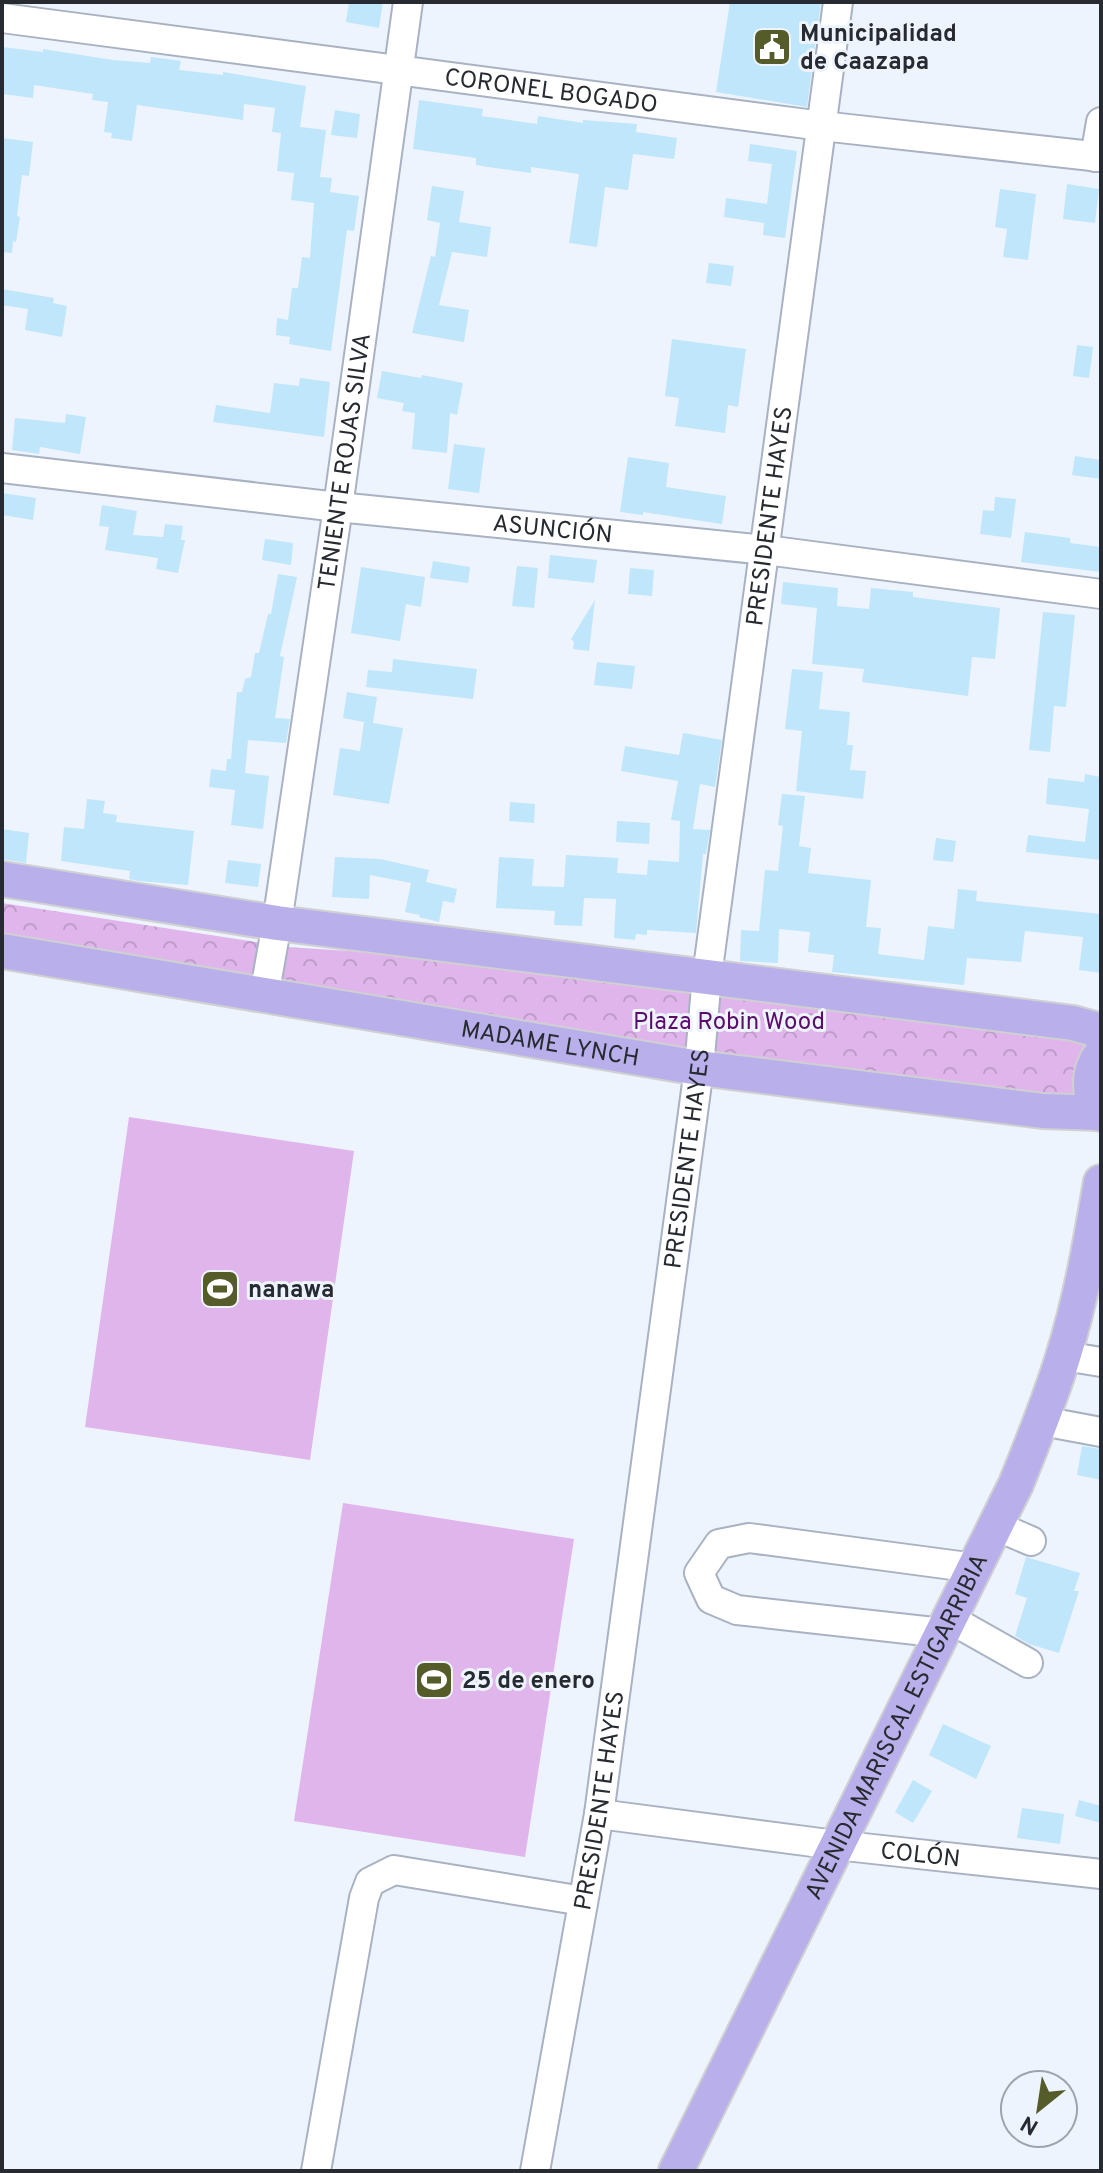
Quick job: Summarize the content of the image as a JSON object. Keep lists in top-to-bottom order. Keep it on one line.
{"streets":{"main road":["MADAME LYNCH","AVENIDA MARISCAL ESTIGARRIBIA"],"street":["CORONEL BOGADO","TENIENTE ROJAS SILVA","PRESIDENTE HAYES","ASUNCIÓN","COLÓN"]},"crossings":[["CORONEL BOGADO","TENIENTE ROJAS SILVA"],["CORONEL BOGADO","PRESIDENTE HAYES"],["TENIENTE ROJAS SILVA","ASUNCIÓN"],["TENIENTE ROJAS SILVA","MADAME LYNCH"],["PRESIDENTE HAYES","ASUNCIÓN"],["PRESIDENTE HAYES","MADAME LYNCH"],["PRESIDENTE HAYES","COLÓN"],["AVENIDA MARISCAL ESTIGARRIBIA","COLÓN"]],"parks":["Plaza Robin Wood"],"places":{"public building":["Municipalidad de Caazapa"],"sports":["nanawa","25 de enero"]},"north":"bottom left"}
